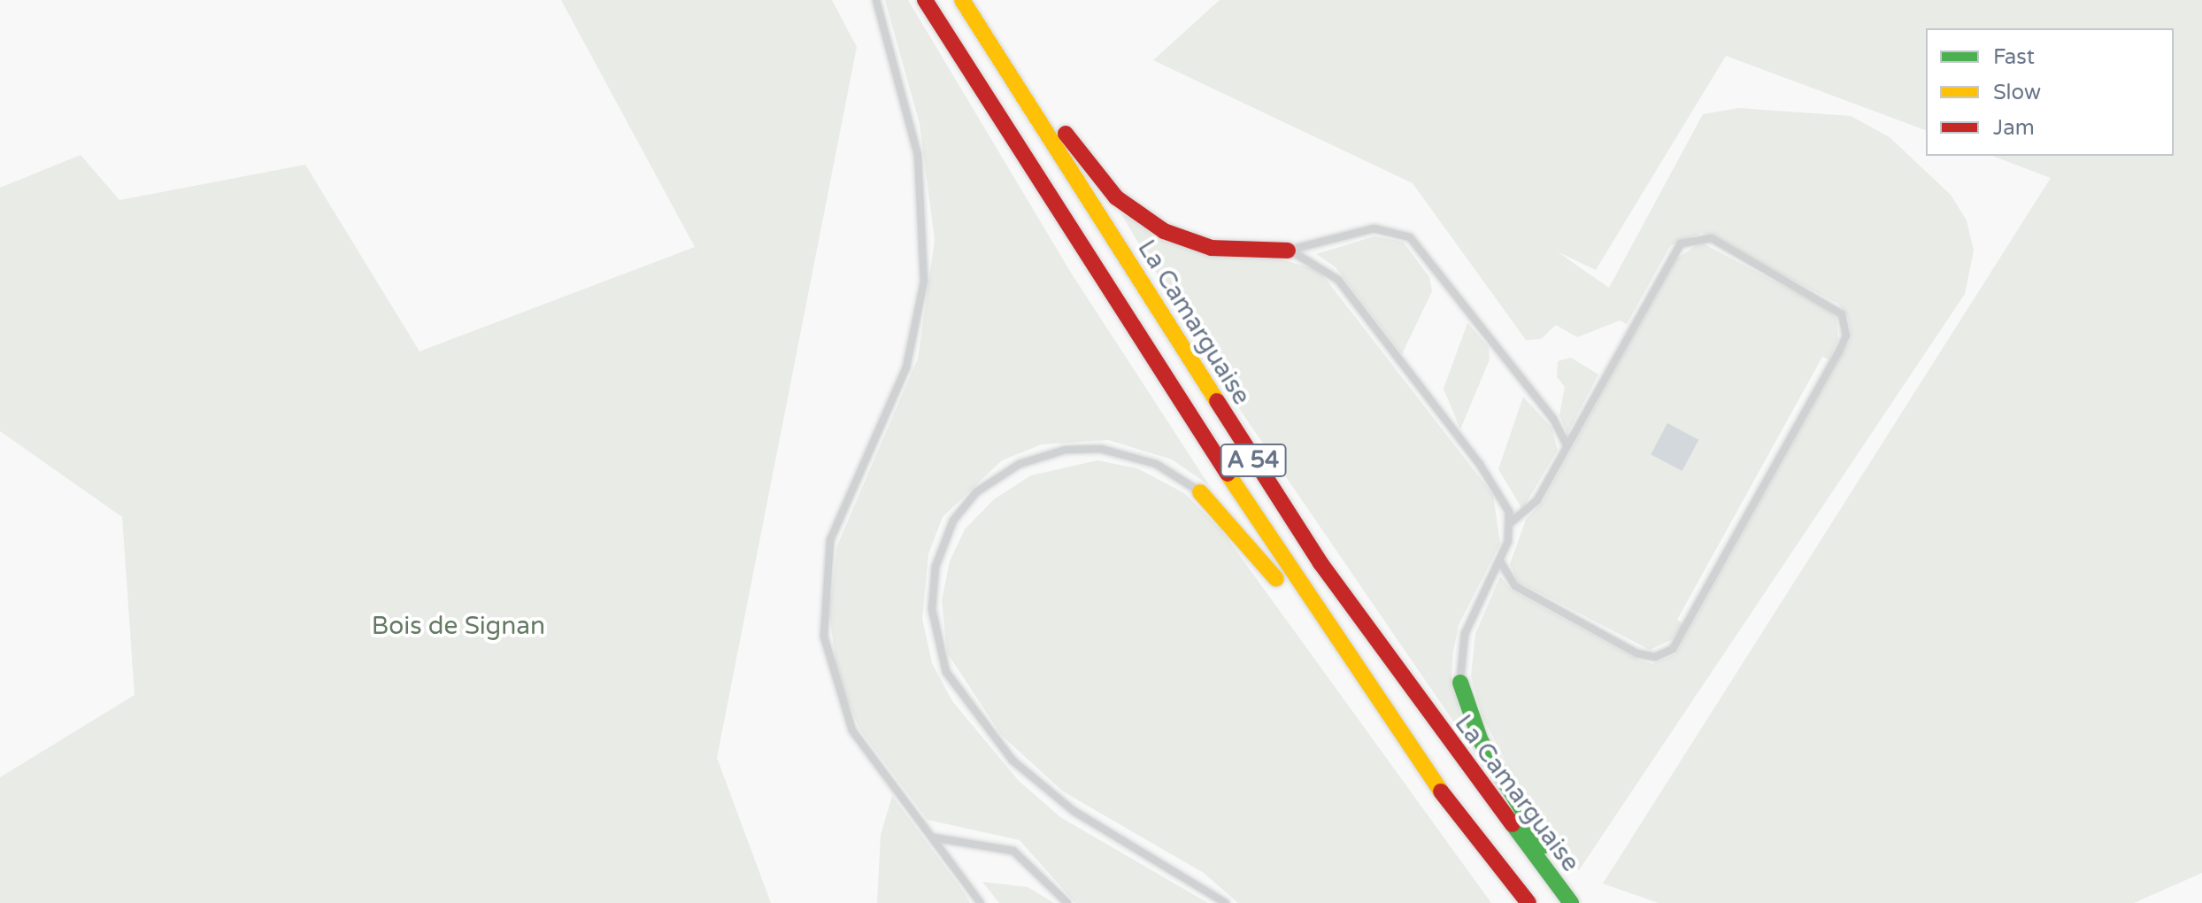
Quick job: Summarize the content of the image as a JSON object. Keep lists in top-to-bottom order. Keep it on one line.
{"streets":{"highway":["La Camarguaise","A 54"]},"parks":["Bois de Signan"],"legend":["Fast","Slow","Jam"]}
